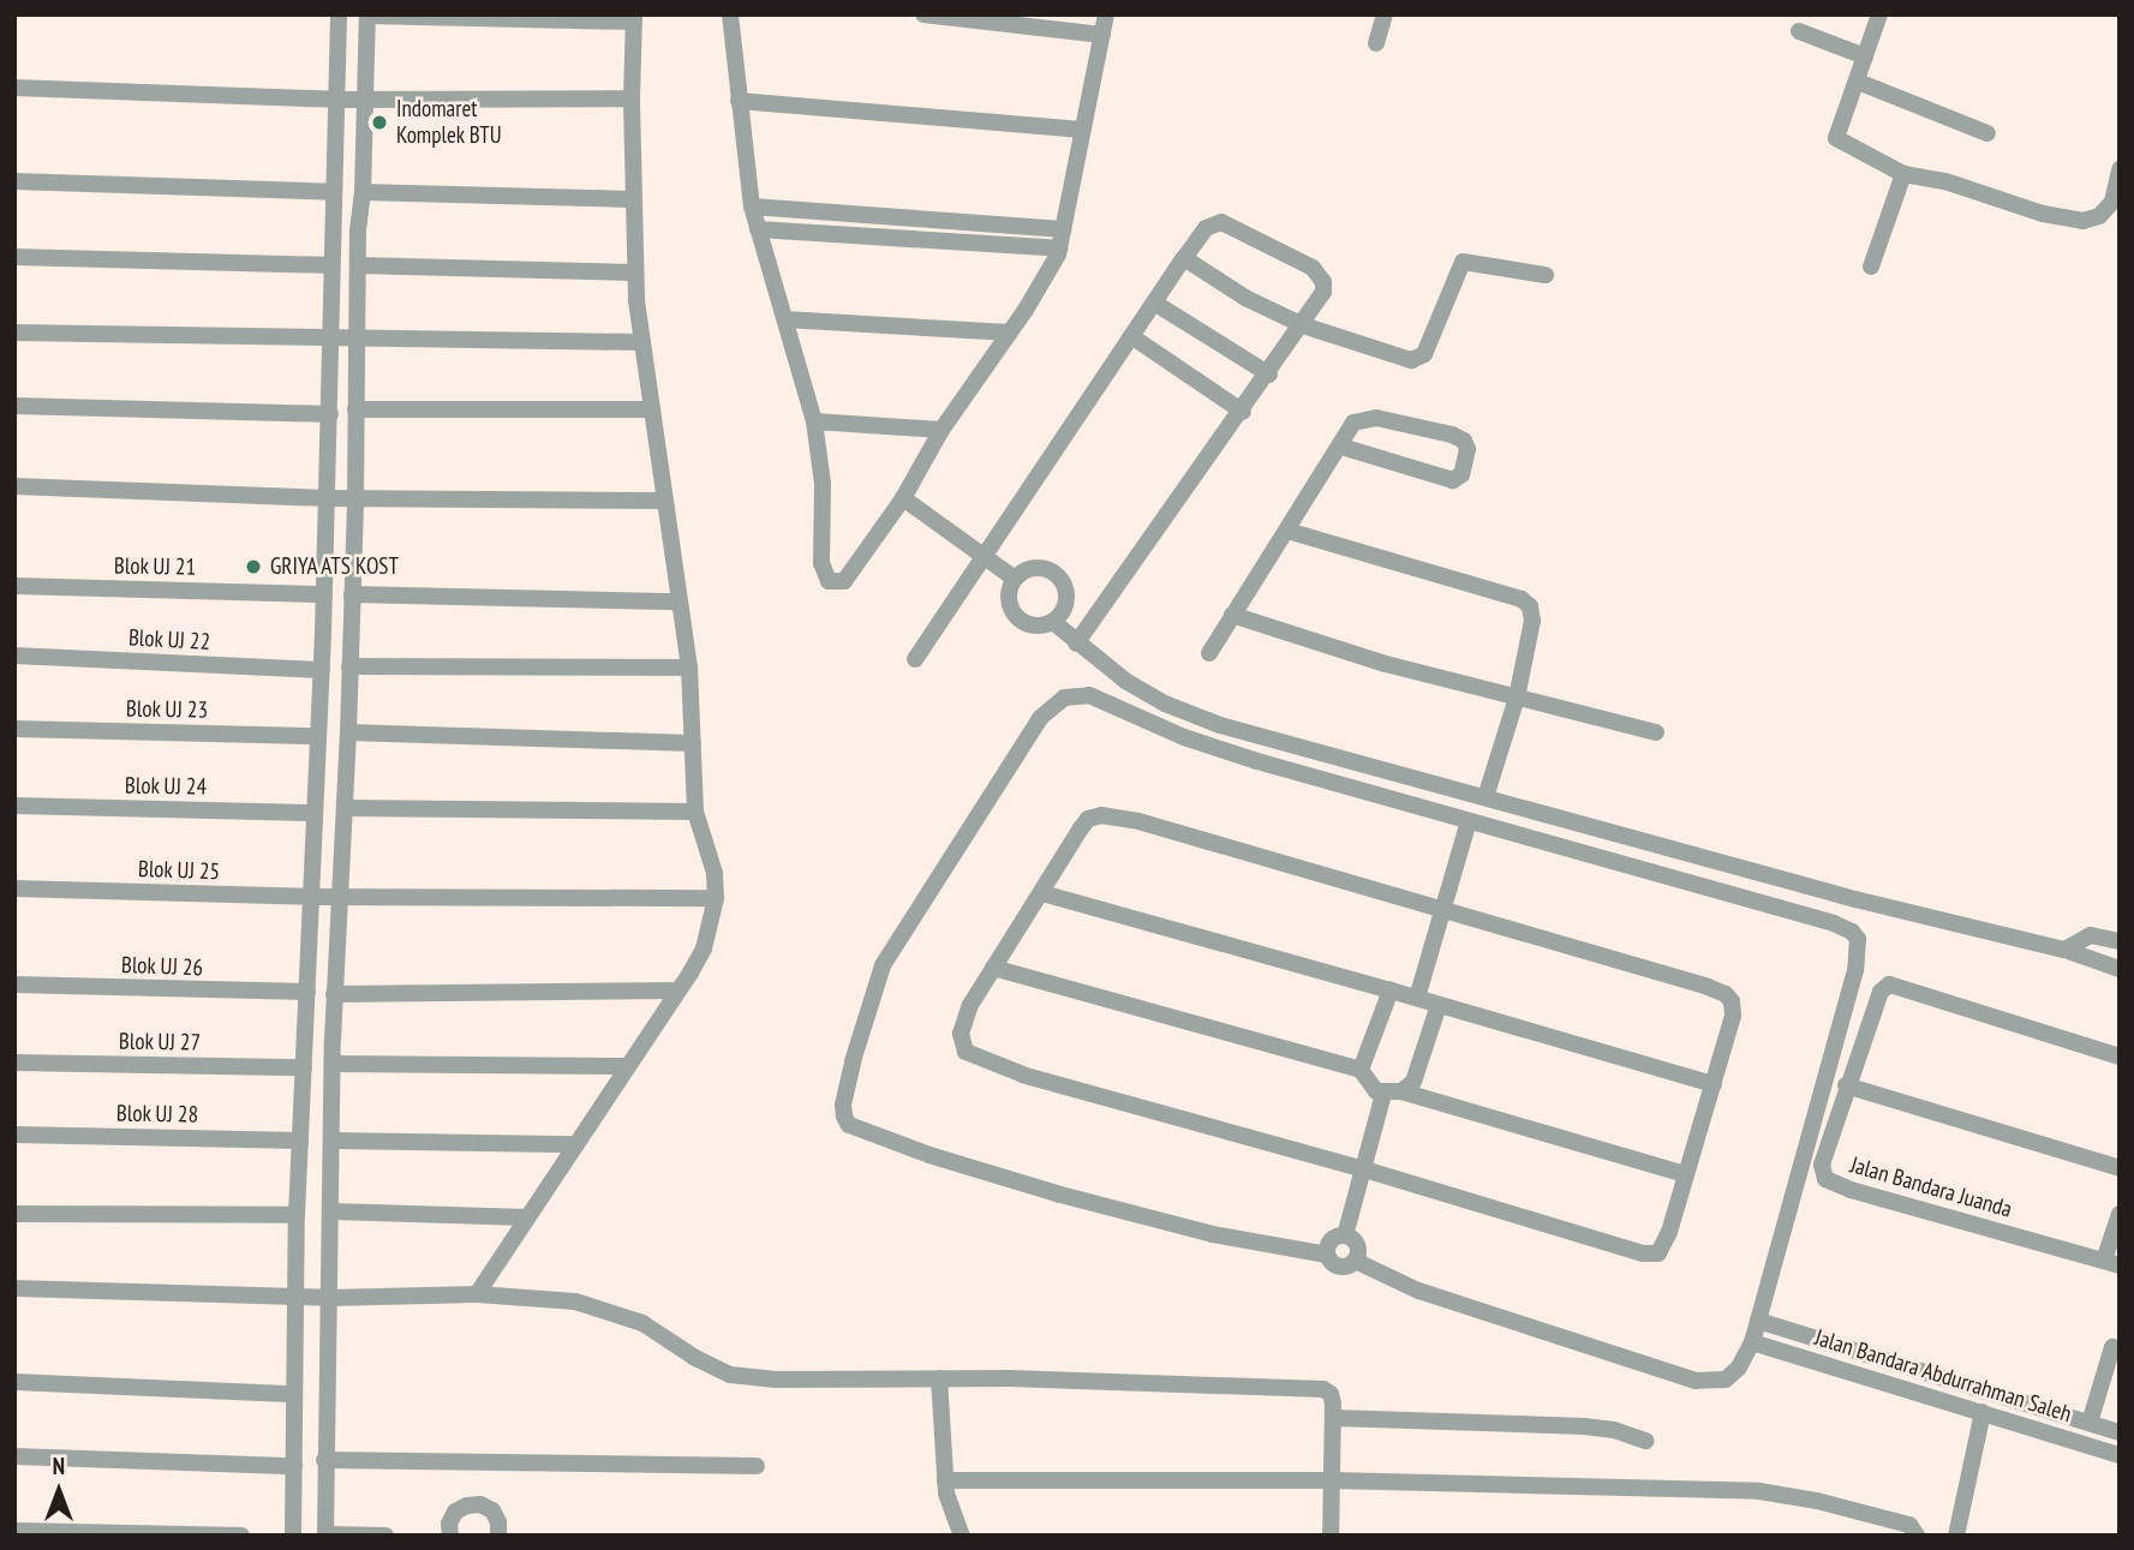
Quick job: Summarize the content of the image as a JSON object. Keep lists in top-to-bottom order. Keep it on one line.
{"streets":{"street":["Blok UJ 21","Blok UJ 22","Blok UJ 23","Blok UJ 24","Blok UJ 25","Blok UJ 26","Blok UJ 27","Blok UJ 28","Jalan Bandara Juanda","Jalan Bandara Abdurrahman Saleh"]},"places":["Indomaret Komplek BTU","GRIYA ATS KOST"],"north":"top"}
